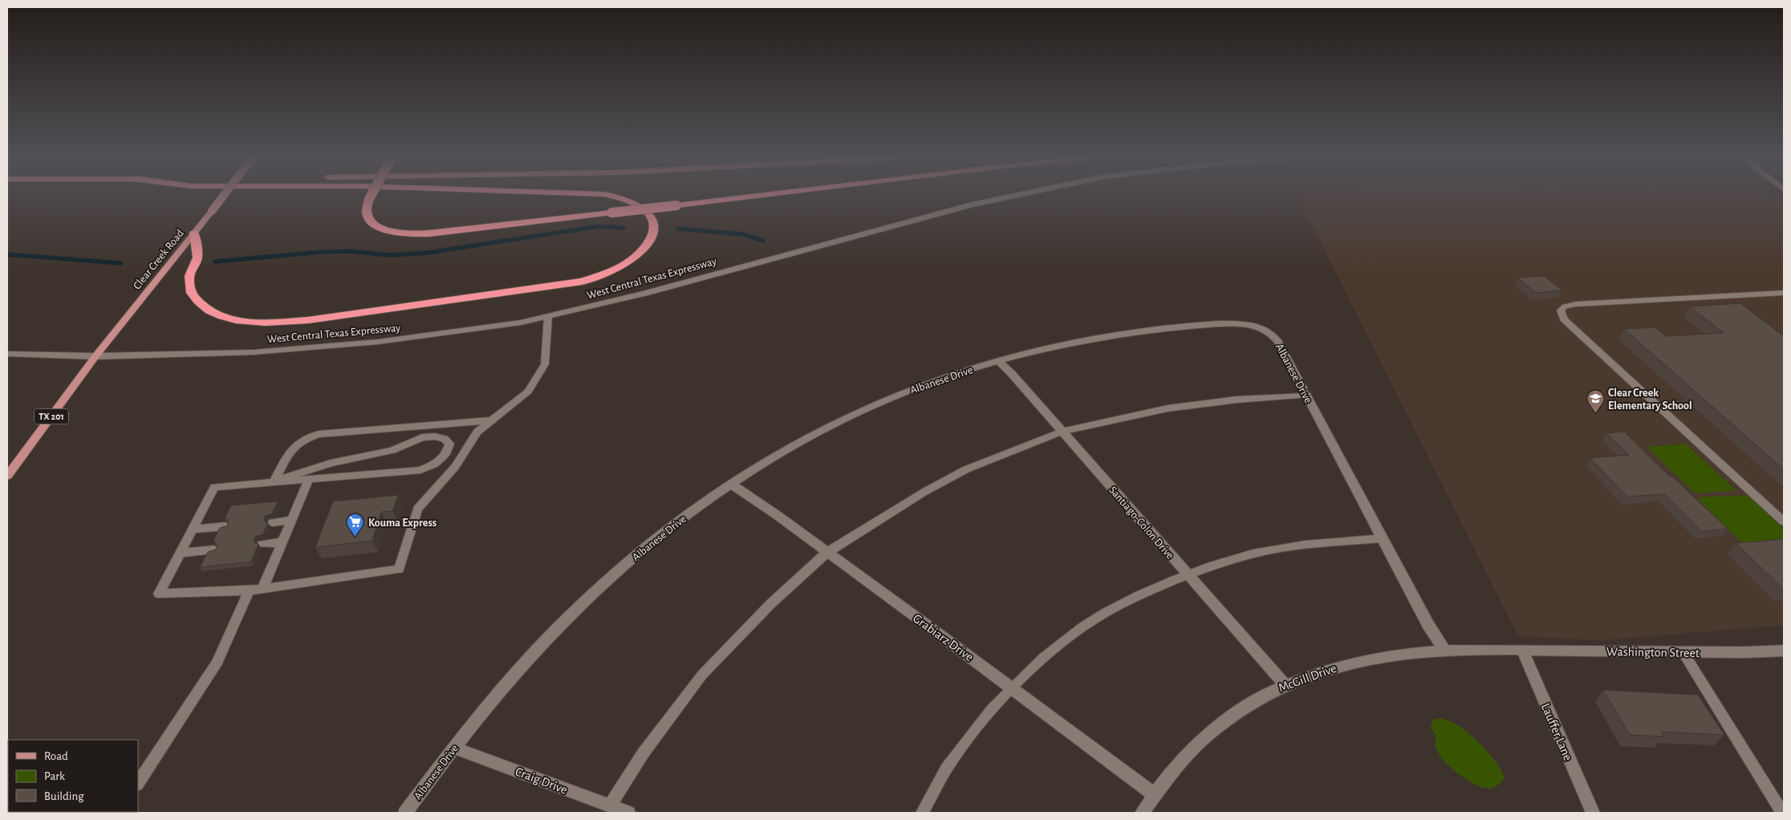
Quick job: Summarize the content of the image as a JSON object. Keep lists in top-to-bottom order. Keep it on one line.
{"streets":{"main road":["Clear Creek Road","TX 201"],"street":["West Central Texas Expressway","Albanese Drive","Santiago-Colon Drive","Grabiarz Drive","Washington Street","McGill Drive","Lauffer Lane","Craig Drive"]},"crossings":[["Clear Creek Road","West Central Texas Expressway"],["Clear Creek Road","TX 201"],["West Central Texas Expressway","TX 201"],["Albanese Drive","Santiago-Colon Drive"],["Albanese Drive","Grabiarz Drive"],["Albanese Drive","McGill Drive"],["Albanese Drive","Craig Drive"],["Santiago-Colon Drive","McGill Drive"],["Grabiarz Drive","McGill Drive"],["Washington Street","McGill Drive"],["Washington Street","Lauffer Lane"],["McGill Drive","Lauffer Lane"]],"places":{"school or university":["Clear Creek Elementary School"],"supermarket":["Kouma Express"]},"legend":["Road","Park","Building"]}
